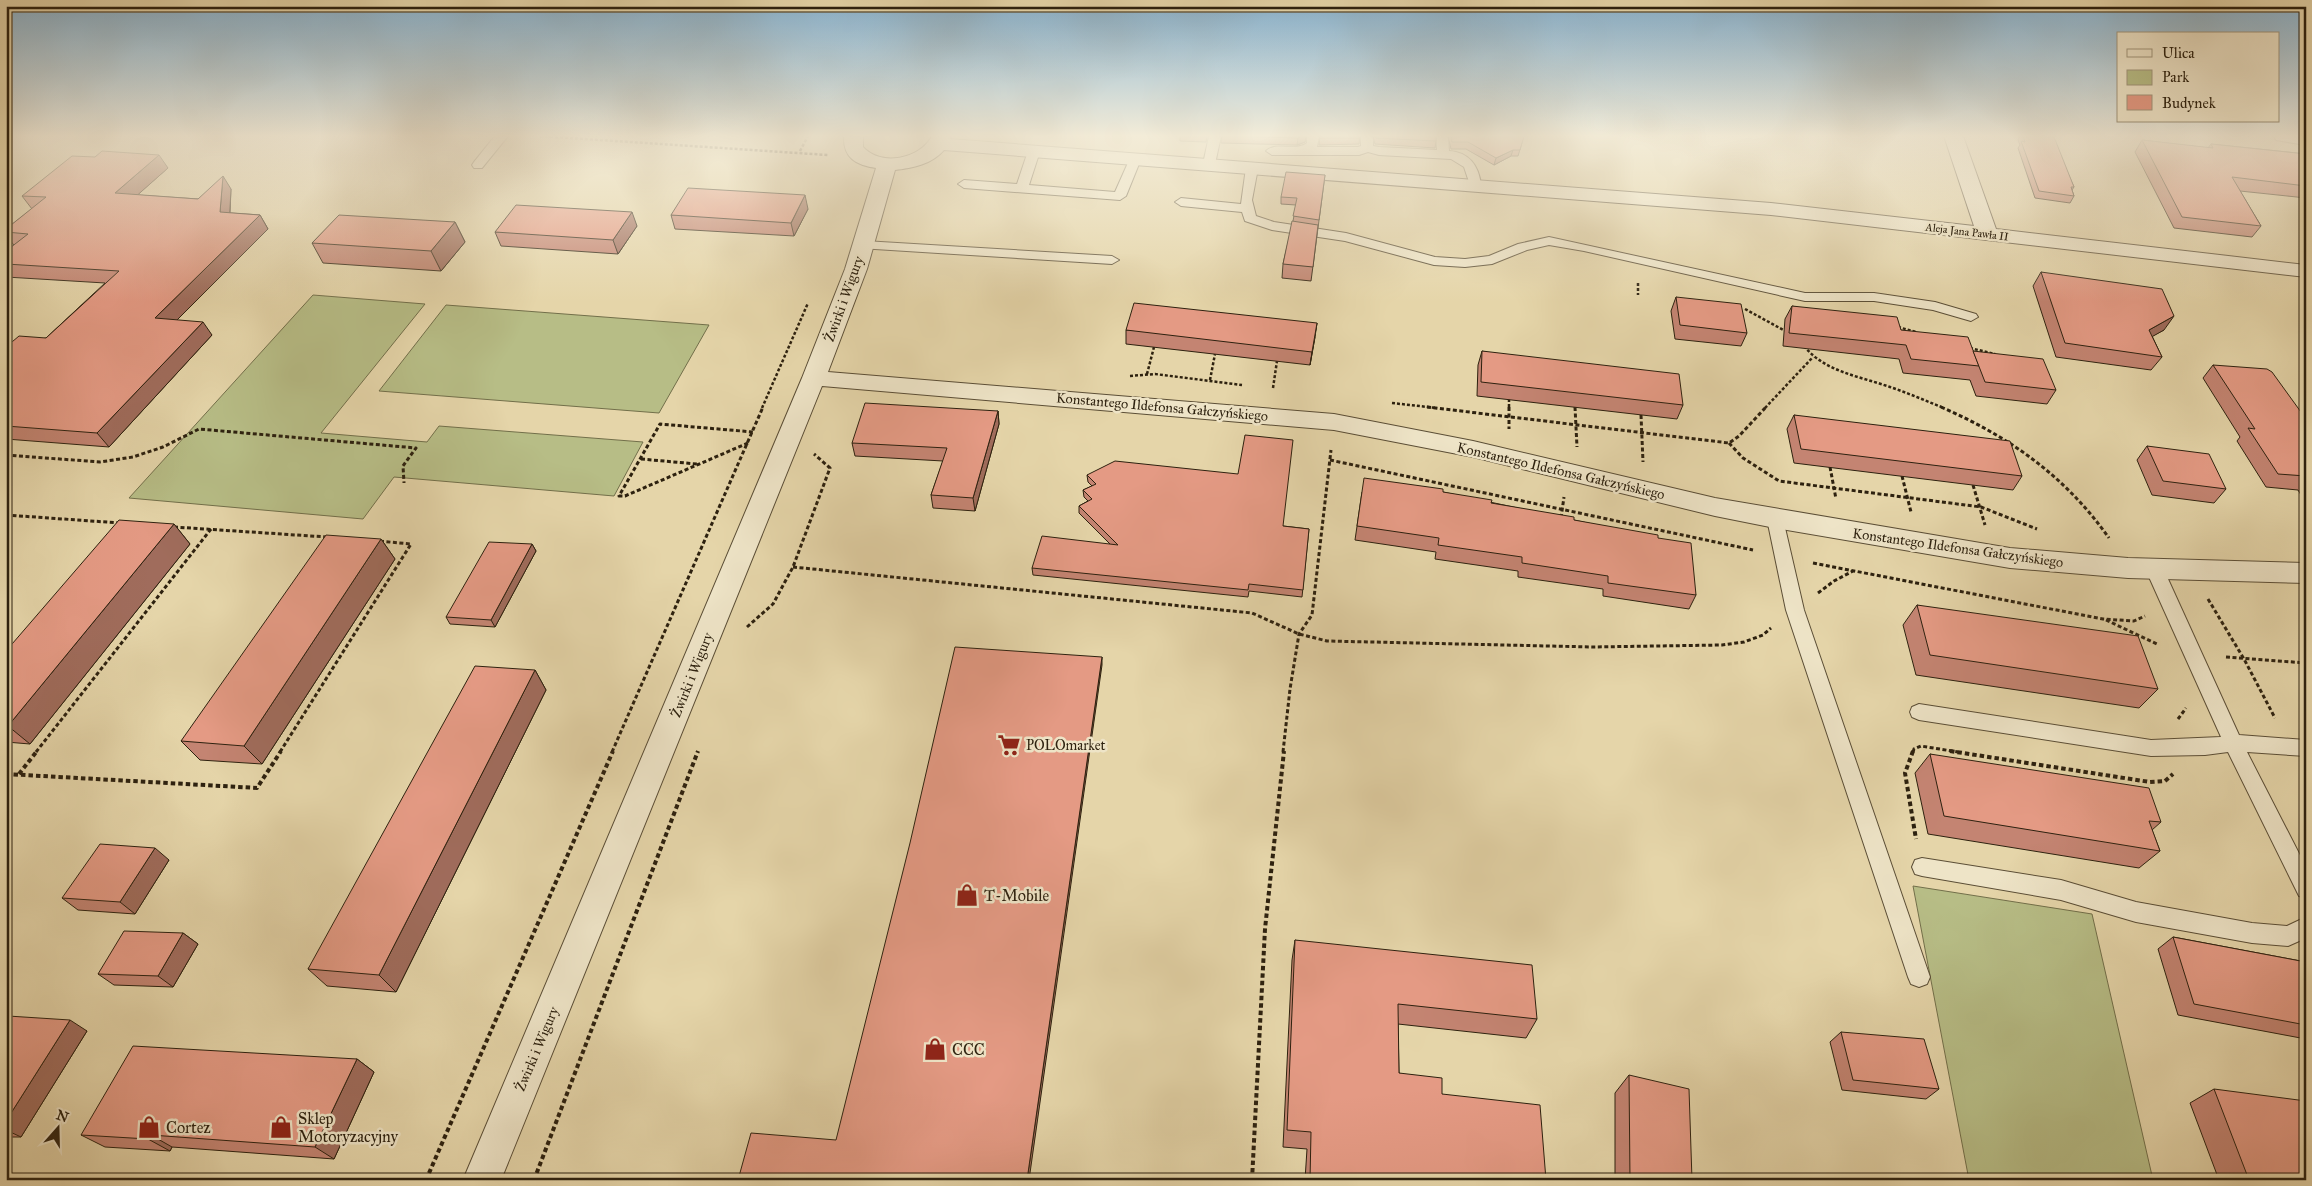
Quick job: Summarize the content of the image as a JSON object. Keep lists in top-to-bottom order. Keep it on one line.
{"streets":{"street":["Aleja Jana Pawła II","Żwirki i Wigury","Konstantego Ildefonsa Gałczyńskiego"]},"crossings":[["Żwirki i Wigury","Konstantego Ildefonsa Gałczyńskiego"]],"places":{"supermarket":["POLOmarket"],"shop":["T-Mobile","CCC","Cortez","Sklep Motoryzacyjny"]},"legend":["Ulica","Park","Budynek"],"north":"top"}
